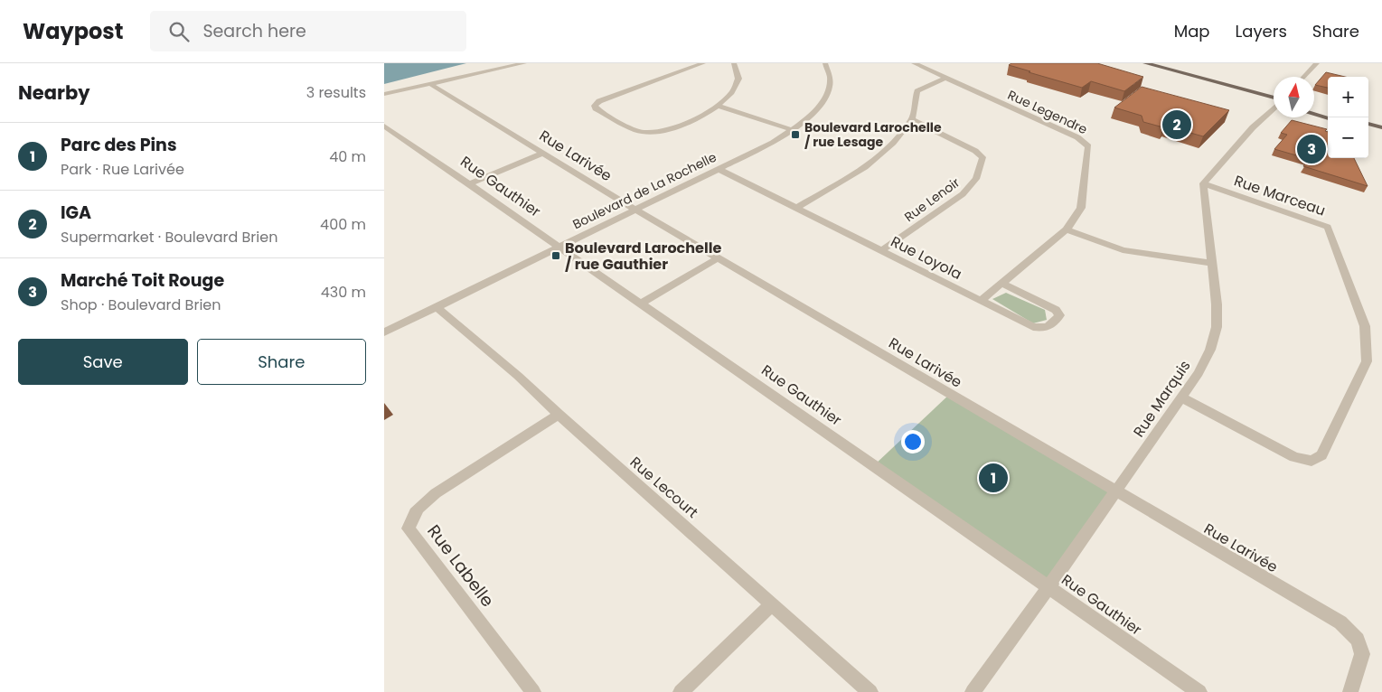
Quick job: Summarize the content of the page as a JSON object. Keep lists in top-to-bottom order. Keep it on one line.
{"streets":{"street":["Rue Legendre","Rue Larivée","Rue Gauthier","Boulevard de La Rochelle","Rue Marceau","Rue Lenoir","Rue Loyola","Rue Marquis","Rue Lecourt","Rue Labelle"]},"crossings":[["Rue Legendre","Rue Loyola"],["Rue Larivée","Boulevard de La Rochelle"],["Rue Larivée","Rue Marquis"],["Rue Gauthier","Boulevard de La Rochelle"],["Rue Gauthier","Rue Marquis"],["Boulevard de La Rochelle","Rue Loyola"],["Boulevard de La Rochelle","Rue Lecourt"],["Rue Marceau","Rue Marquis"],["Rue Lenoir","Rue Loyola"],["Rue Lecourt","Rue Labelle"]],"places":{"transit":["Boulevard Larochelle / rue Lesage","Boulevard Larochelle / rue Gauthier"]},"north":"top","page":{"header":"Waypost","search":"Search here","nav":["Map","Layers","Share"],"heading":["Nearby","3 results"],"map_buttons":["+","−"],"pins":["2","3","1"],"list":[{"mark":"1","name":"Parc des Pins","note":"Park · Rue Larivée","value":"40 m"},{"mark":"2","name":"IGA","note":"Supermarket · Boulevard Brien","value":"400 m"},{"mark":"3","name":"Marché Toit Rouge","note":"Shop · Boulevard Brien","value":"430 m"}],"buttons":["Save","Share"]}}
